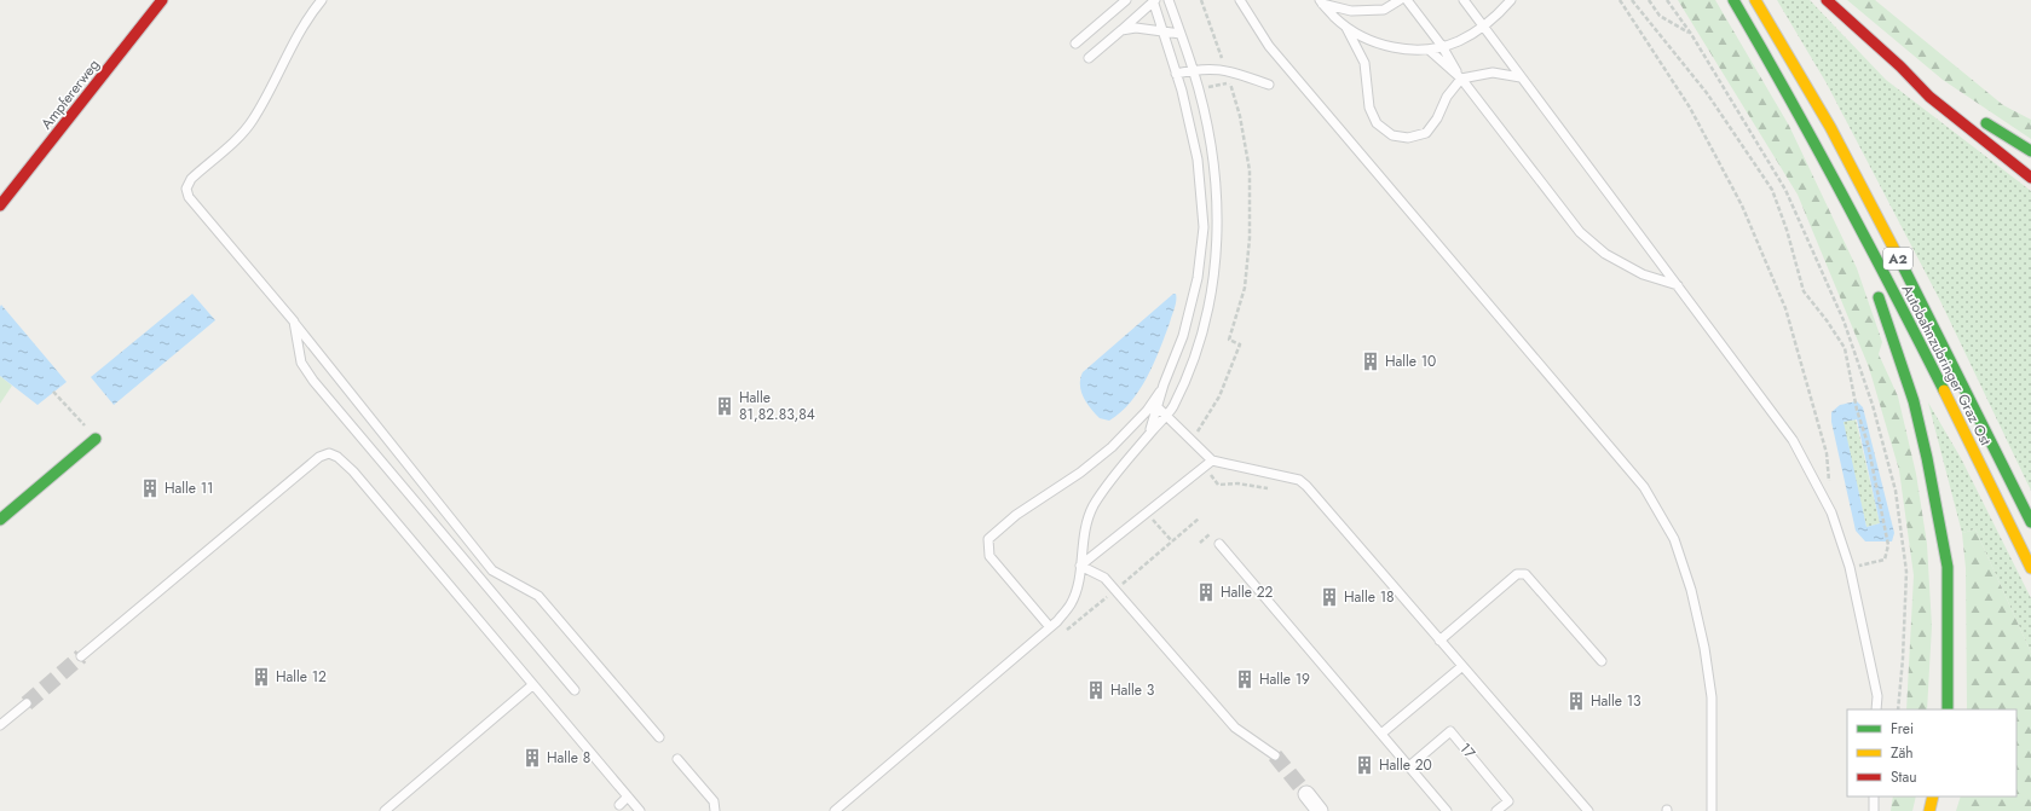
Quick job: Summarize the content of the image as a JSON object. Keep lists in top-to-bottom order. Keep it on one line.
{"streets":{"main road":["Ampfererweg","A2","Autobahnzubringer Graz Ost"],"lane":["17"]},"places":{"building":["Halle 10","Halle 81,82.83,84","Halle 11","Halle 22","Halle 18","Halle 12","Halle 19","Halle 3","Halle 13","Halle 8","Halle 20"]},"legend":["Frei","Zäh","Stau"]}
